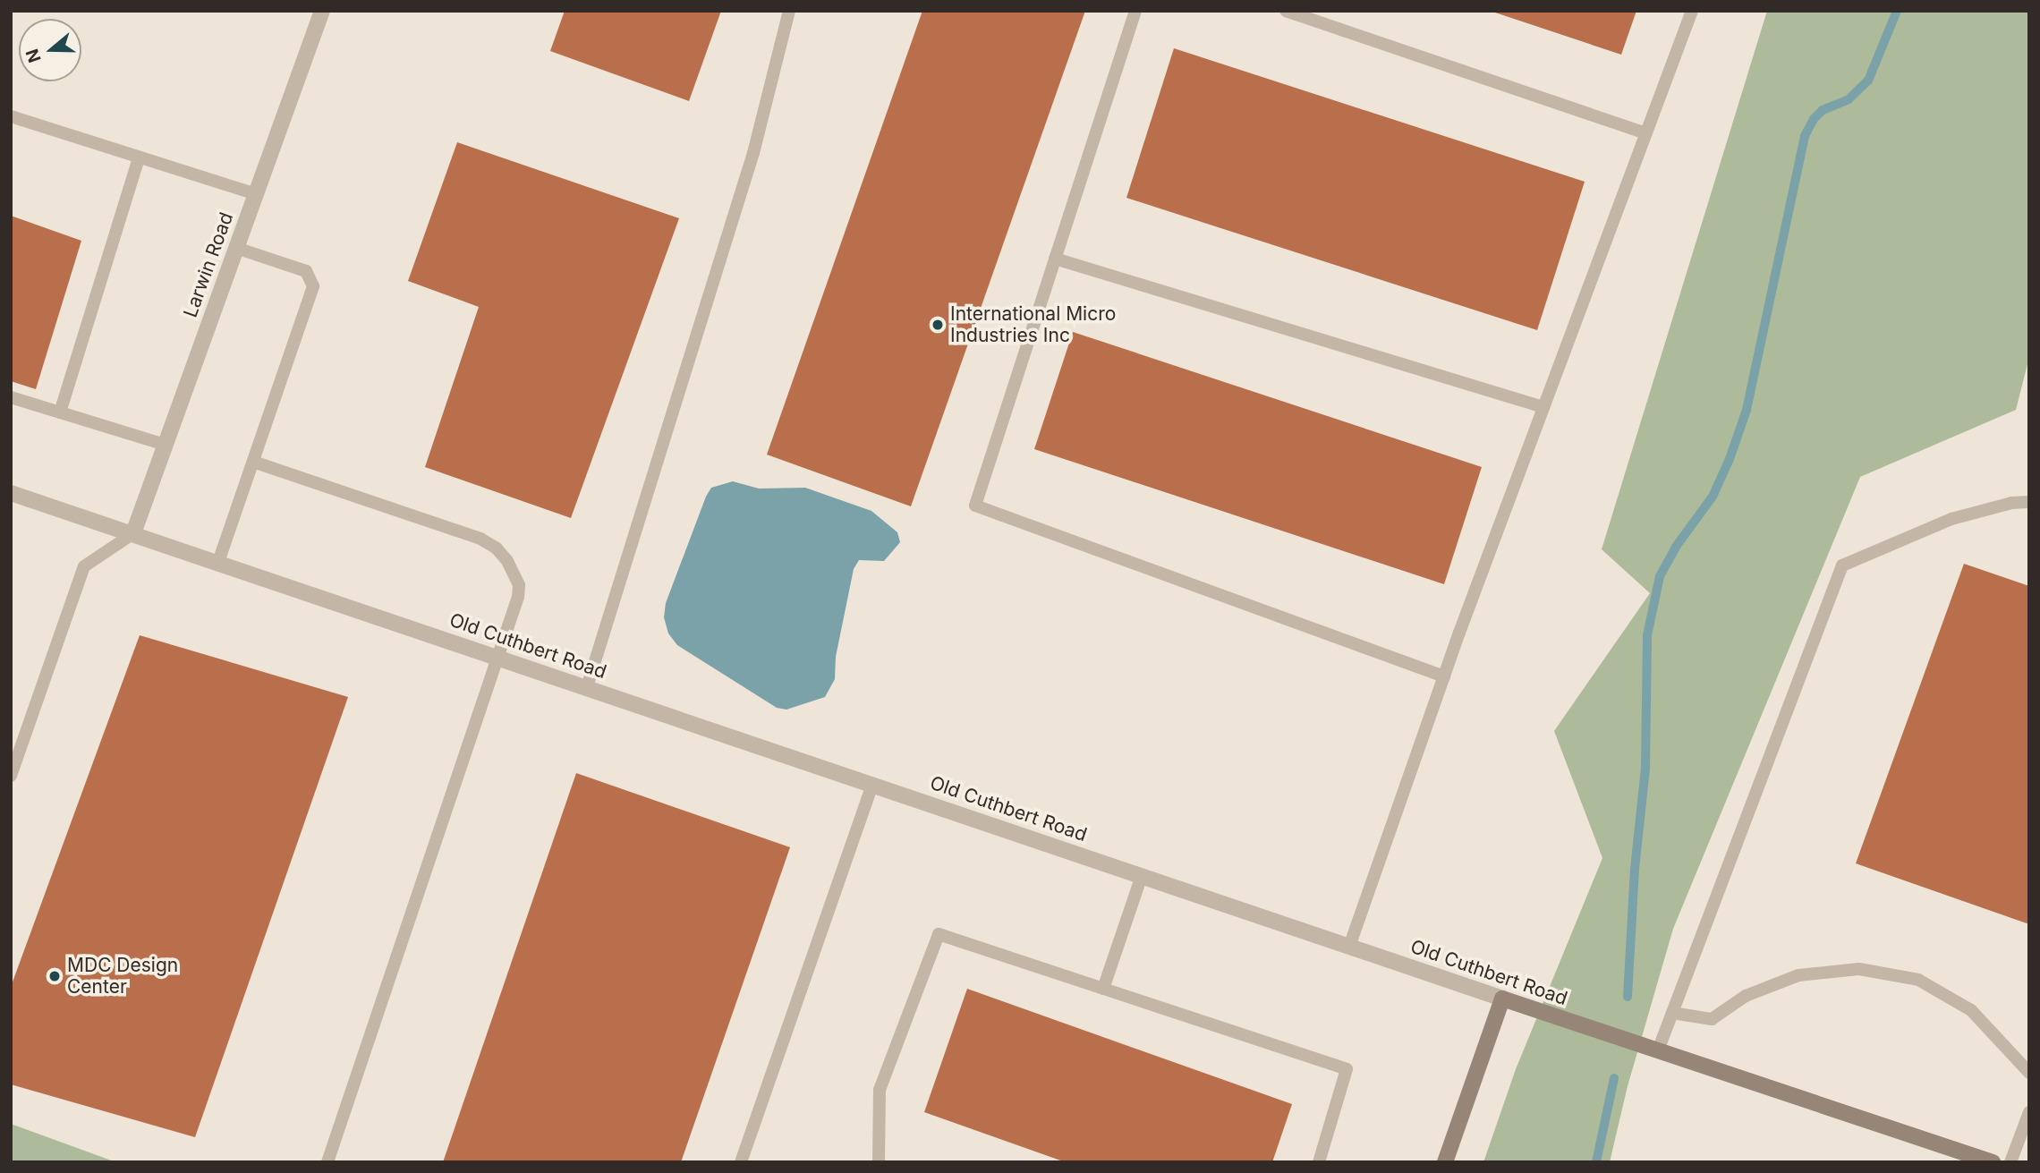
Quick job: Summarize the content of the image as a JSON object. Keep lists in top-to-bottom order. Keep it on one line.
{"streets":{"street":["Larwin Road","Old Cuthbert Road"]},"crossings":[["Larwin Road","Old Cuthbert Road"]],"places":["International Micro Industries Inc","MDC Design Center"],"north":"left"}
